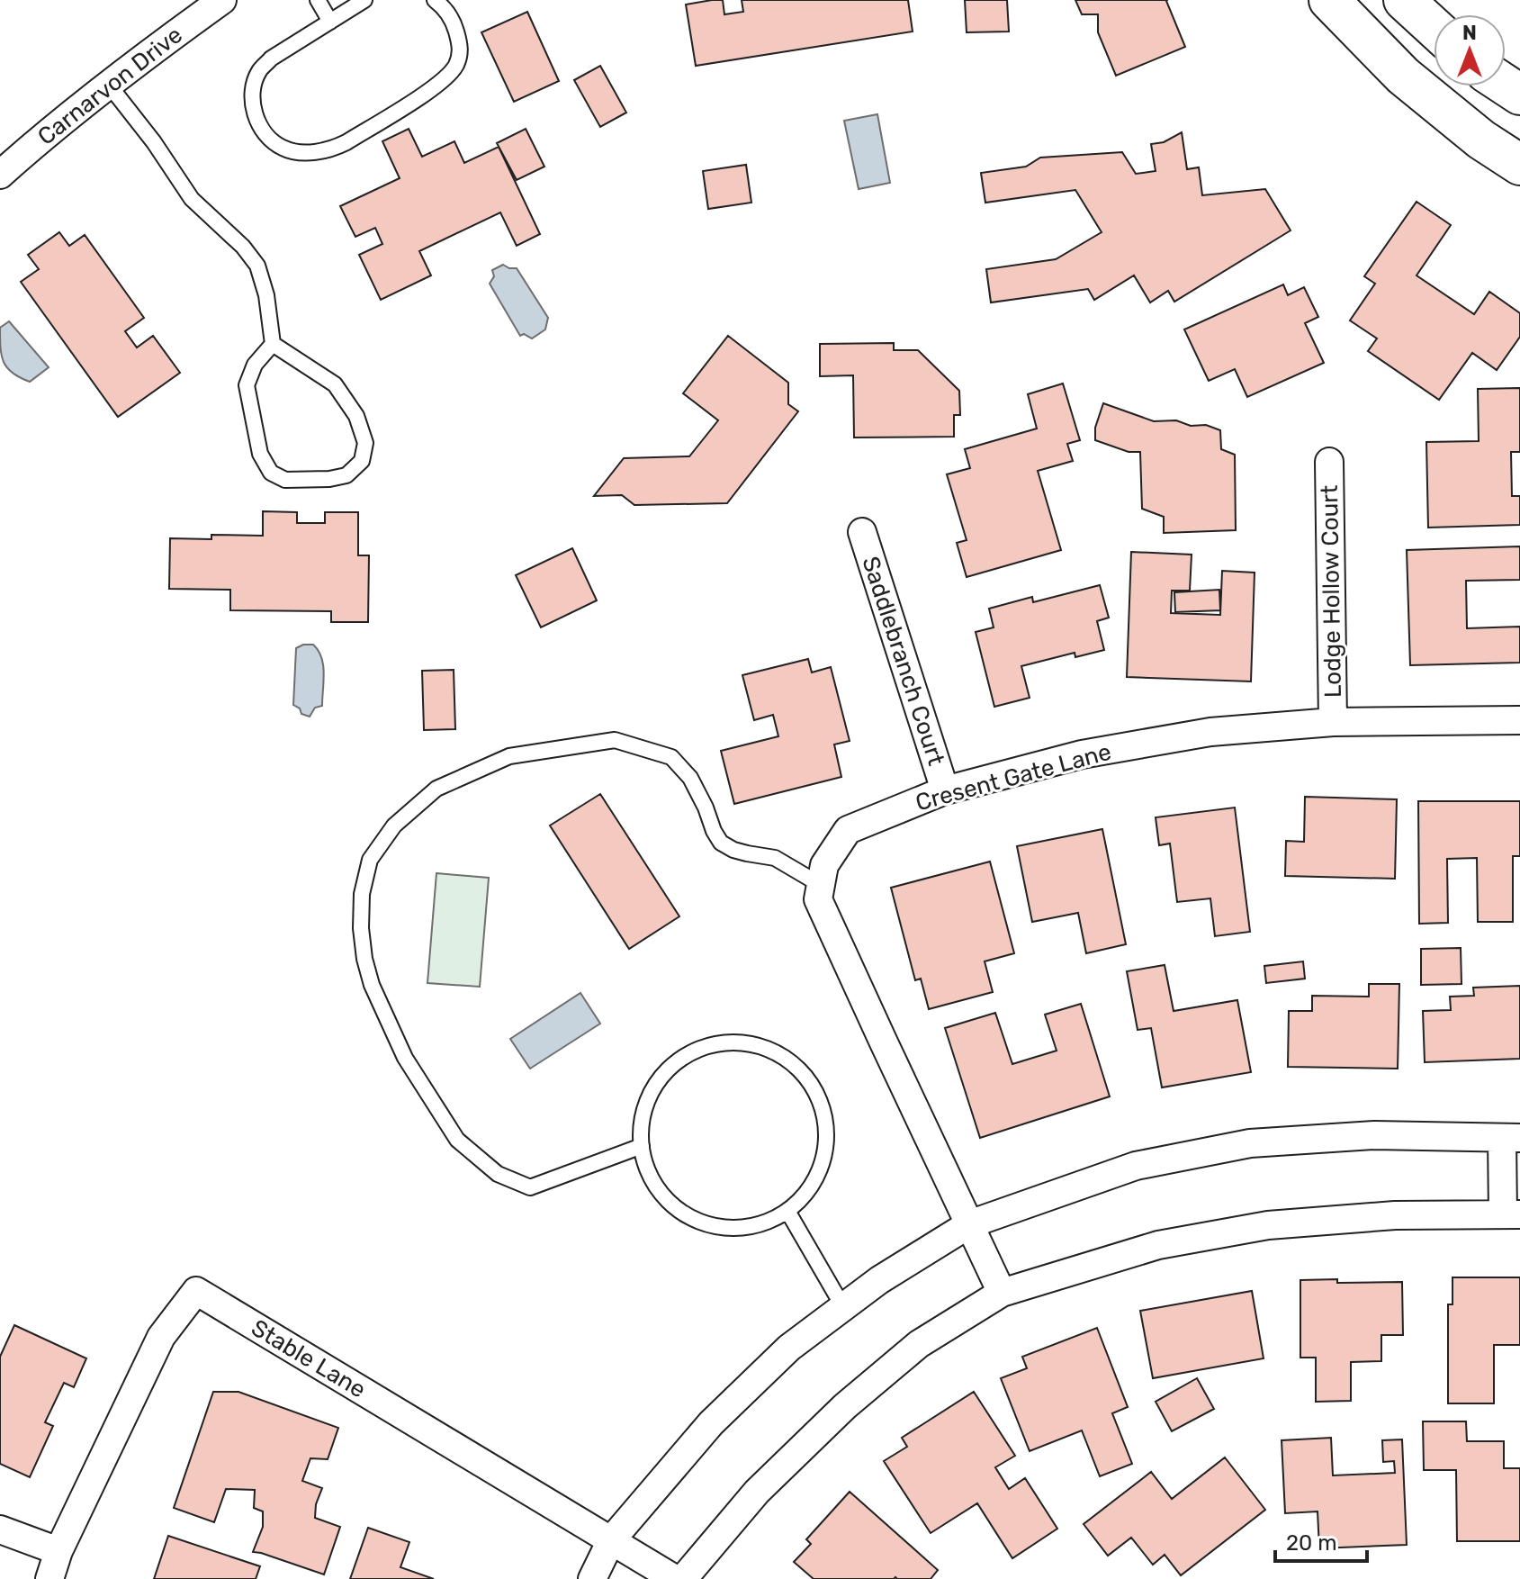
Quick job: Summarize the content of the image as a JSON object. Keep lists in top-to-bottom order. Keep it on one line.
{"streets":{"street":["Carnarvon Drive","Lodge Hollow Court","Saddlebranch Court","Cresent Gate Lane","Stable Lane"]},"crossings":[["Lodge Hollow Court","Cresent Gate Lane"],["Saddlebranch Court","Cresent Gate Lane"]],"scale_bar":"20 m","north":"top"}
